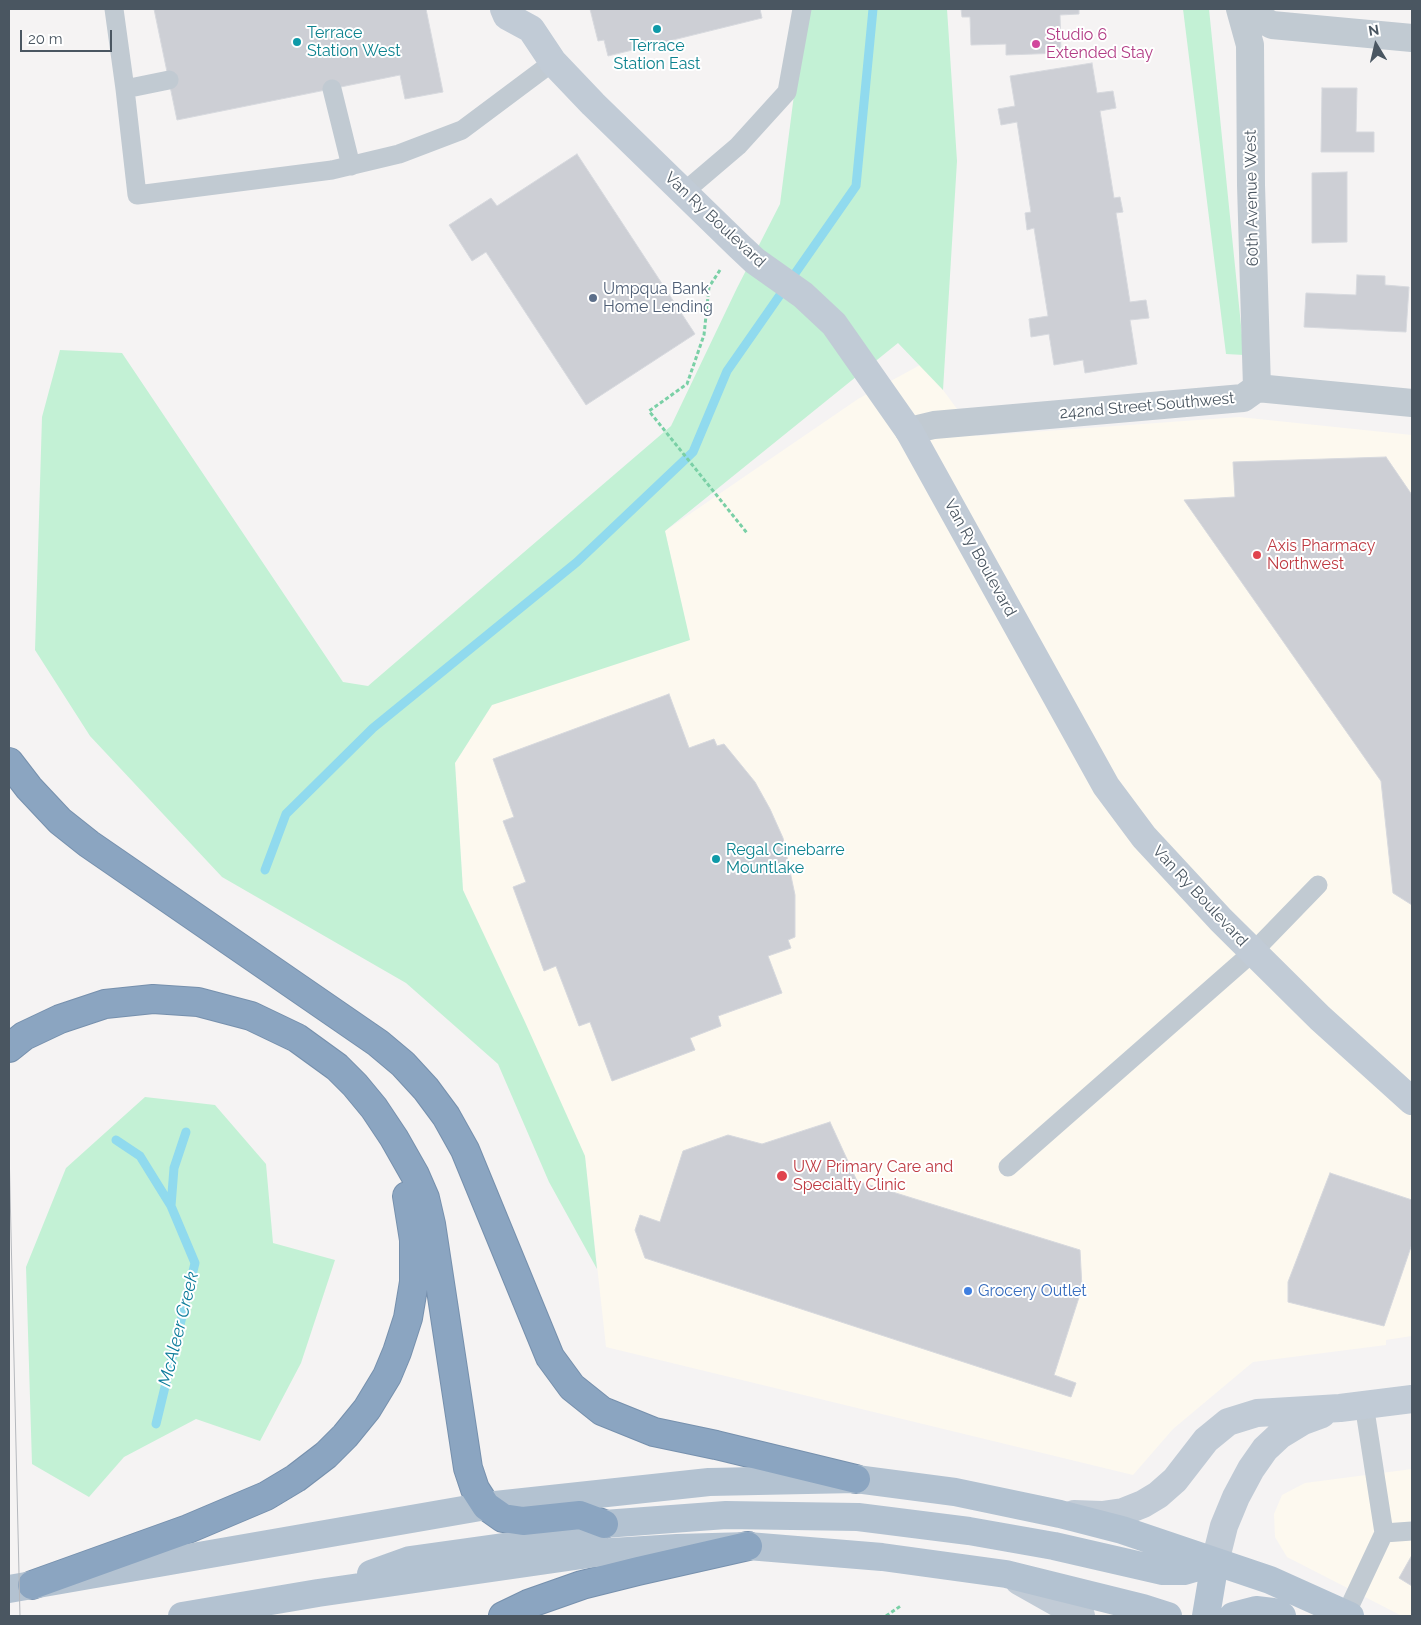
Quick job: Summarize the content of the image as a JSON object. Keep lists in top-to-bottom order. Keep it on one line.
{"streets":{"street":["60th Avenue West","Van Ry Boulevard","242nd Street Southwest"]},"crossings":[["60th Avenue West","242nd Street Southwest"],["Van Ry Boulevard","242nd Street Southwest"]],"water":["McAleer Creek"],"places":["Terrace Station East","Terrace Station West","Studio 6 Extended Stay","Umpqua Bank Home Lending","Axis Pharmacy Northwest","Regal Cinebarre Mountlake","UW Primary Care and Specialty Clinic","Grocery Outlet"],"scale_bar":"20 m","north":"top"}
